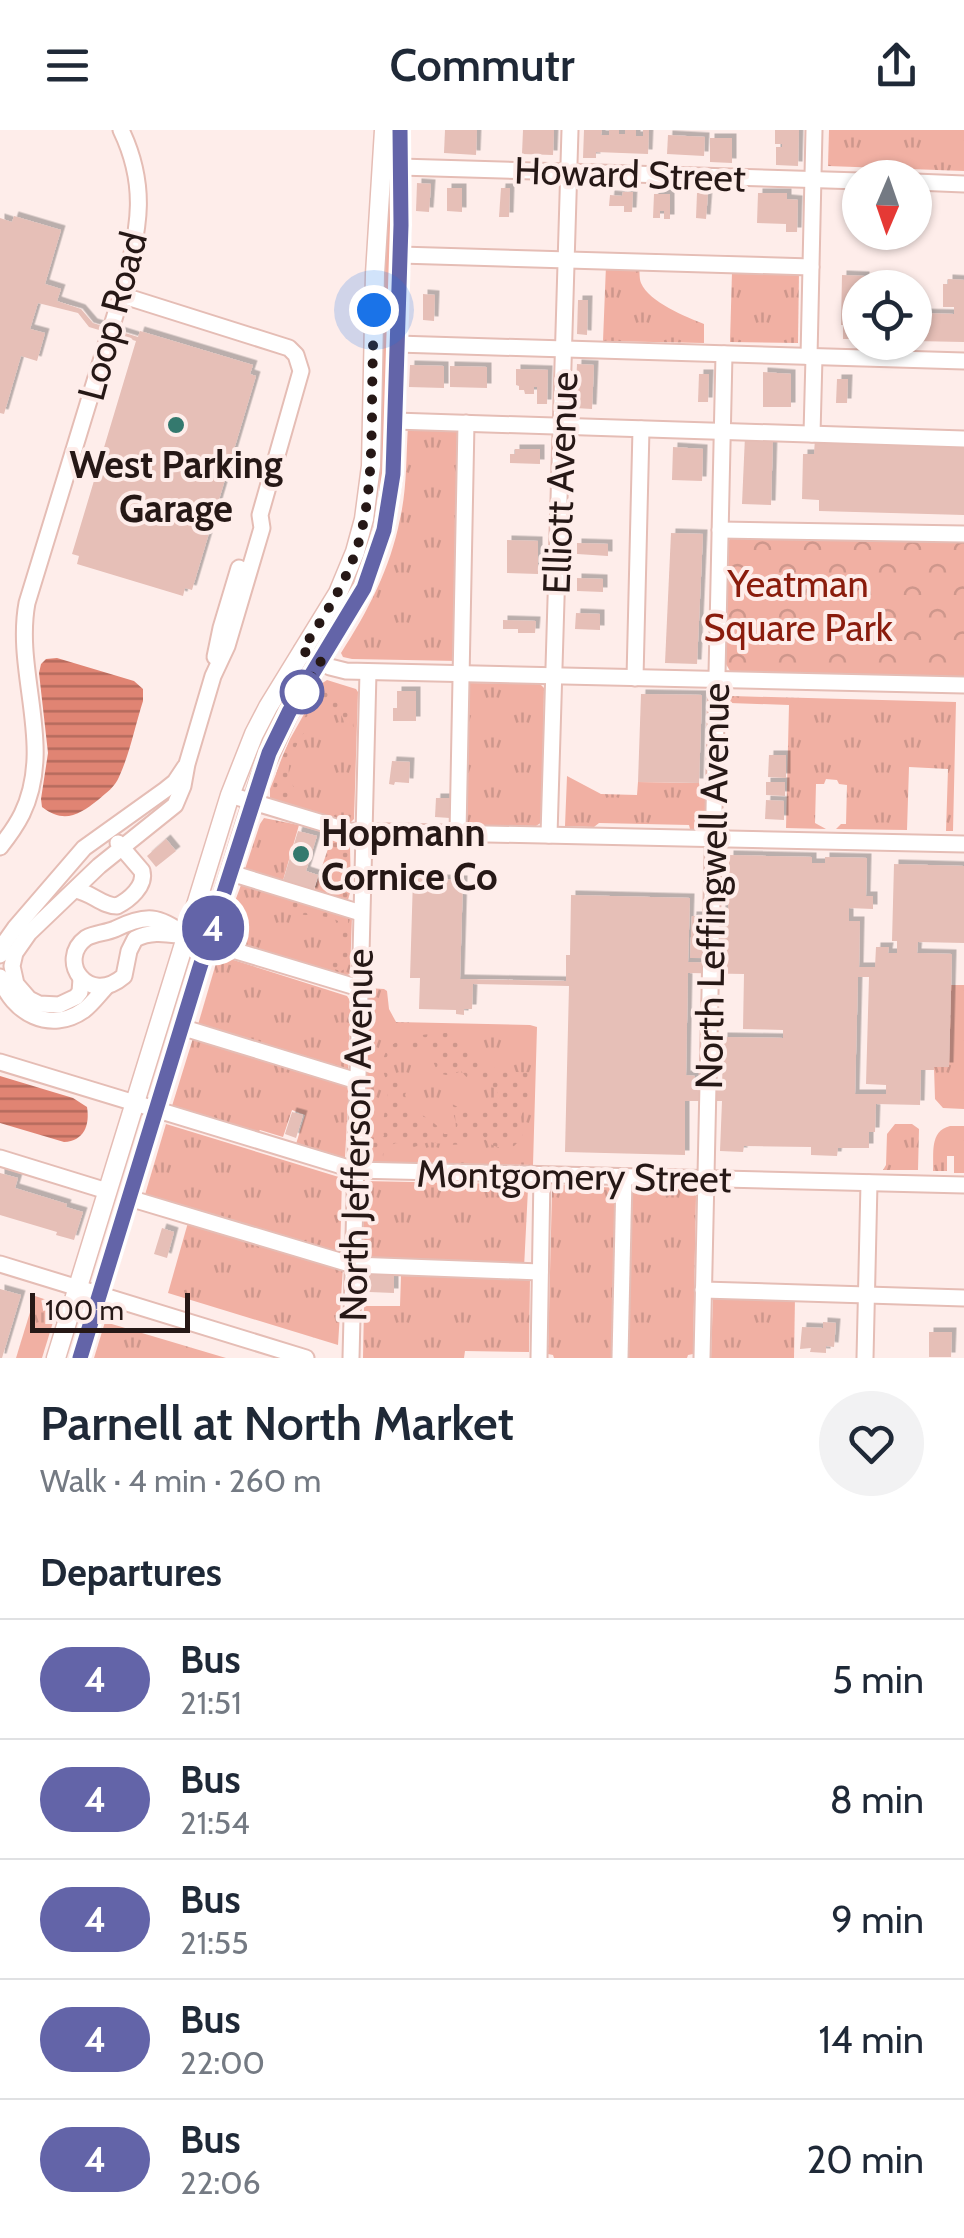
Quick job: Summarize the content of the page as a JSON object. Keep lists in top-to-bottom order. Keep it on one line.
{"streets":{"street":["Howard Street","Loop Road","Elliott Avenue","North Leffingwell Avenue","North Jefferson Avenue","Montgomery Street"]},"crossings":[["Howard Street","Elliott Avenue"],["North Leffingwell Avenue","Montgomery Street"],["North Jefferson Avenue","Montgomery Street"]],"parks":["Yeatman Square Park"],"places":["West Parking Garage","Hopmann Cornice Co"],"lines":["bus line 4"],"scale_bar":"100 m","north":"bottom","page":{"header":"Commutr","on_map":"4","scale":"100 m","heading":[["Parnell at North Market","Walk · 4 min · 260 m"],"Departures"],"list":[{"mark":"4","name":"Bus","note":"21:51","value":"5 min"},{"mark":"4","name":"Bus","note":"21:54","value":"8 min"},{"mark":"4","name":"Bus","note":"21:55","value":"9 min"},{"mark":"4","name":"Bus","note":"22:00","value":"14 min"},{"mark":"4","name":"Bus","note":"22:06","value":"20 min"}]}}
